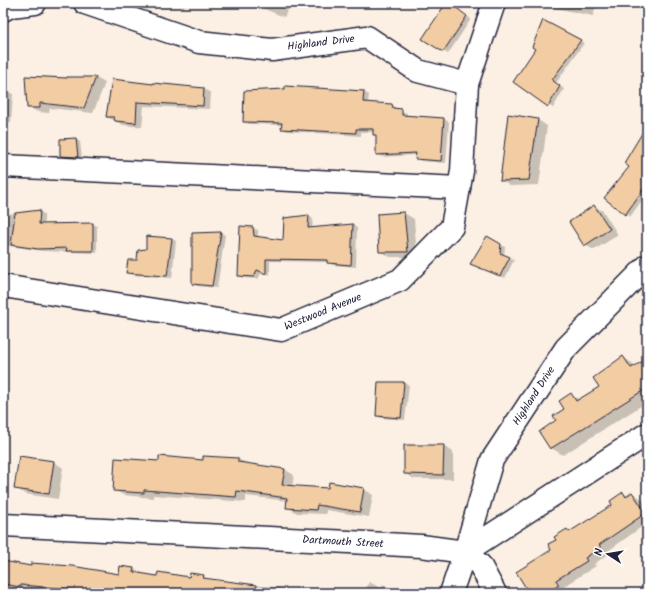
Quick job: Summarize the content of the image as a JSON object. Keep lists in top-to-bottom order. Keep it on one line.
{"streets":{"street":["Highland Drive","Westwood Avenue","Dartmouth Street"]},"crossings":[["Highland Drive","Westwood Avenue"],["Highland Drive","Dartmouth Street"]],"north":"left"}
